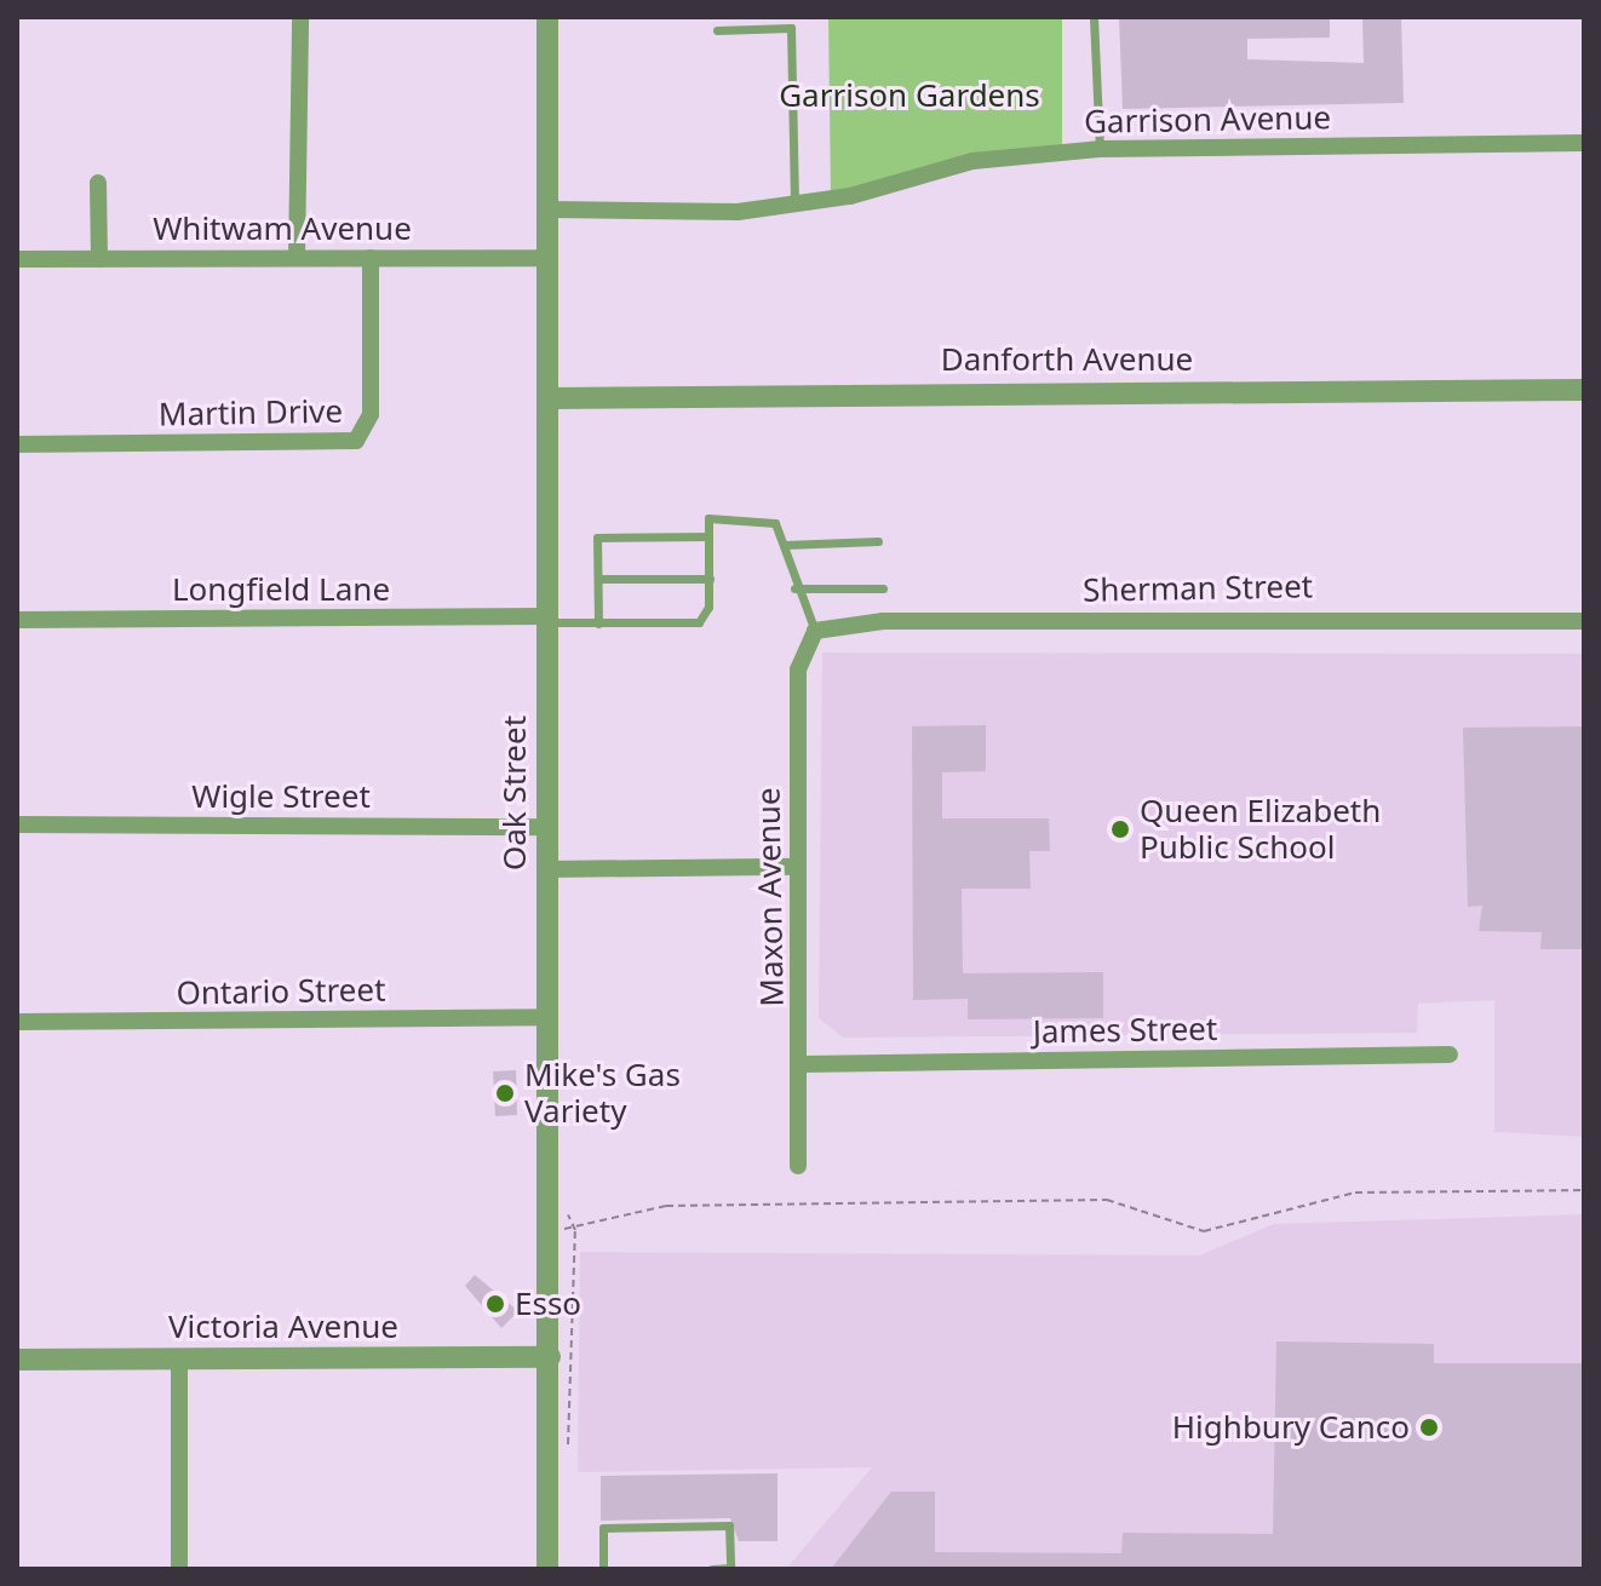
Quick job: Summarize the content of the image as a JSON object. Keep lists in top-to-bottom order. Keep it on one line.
{"streets":{"street":["Garrison Avenue","Whitwam Avenue","Danforth Avenue","Martin Drive","Sherman Street","Longfield Lane","Oak Street","Wigle Street","Maxon Avenue","Ontario Street","James Street","Victoria Avenue"]},"crossings":[["Garrison Avenue","Oak Street"],["Whitwam Avenue","Martin Drive"],["Whitwam Avenue","Oak Street"],["Danforth Avenue","Oak Street"],["Sherman Street","Maxon Avenue"],["Longfield Lane","Oak Street"],["Oak Street","Wigle Street"],["Oak Street","Ontario Street"],["Oak Street","Victoria Avenue"],["Maxon Avenue","James Street"]],"parks":["Garrison Gardens"],"places":["Queen Elizabeth Public School","Mike's Gas Variety","Esso","Highbury Canco"]}
